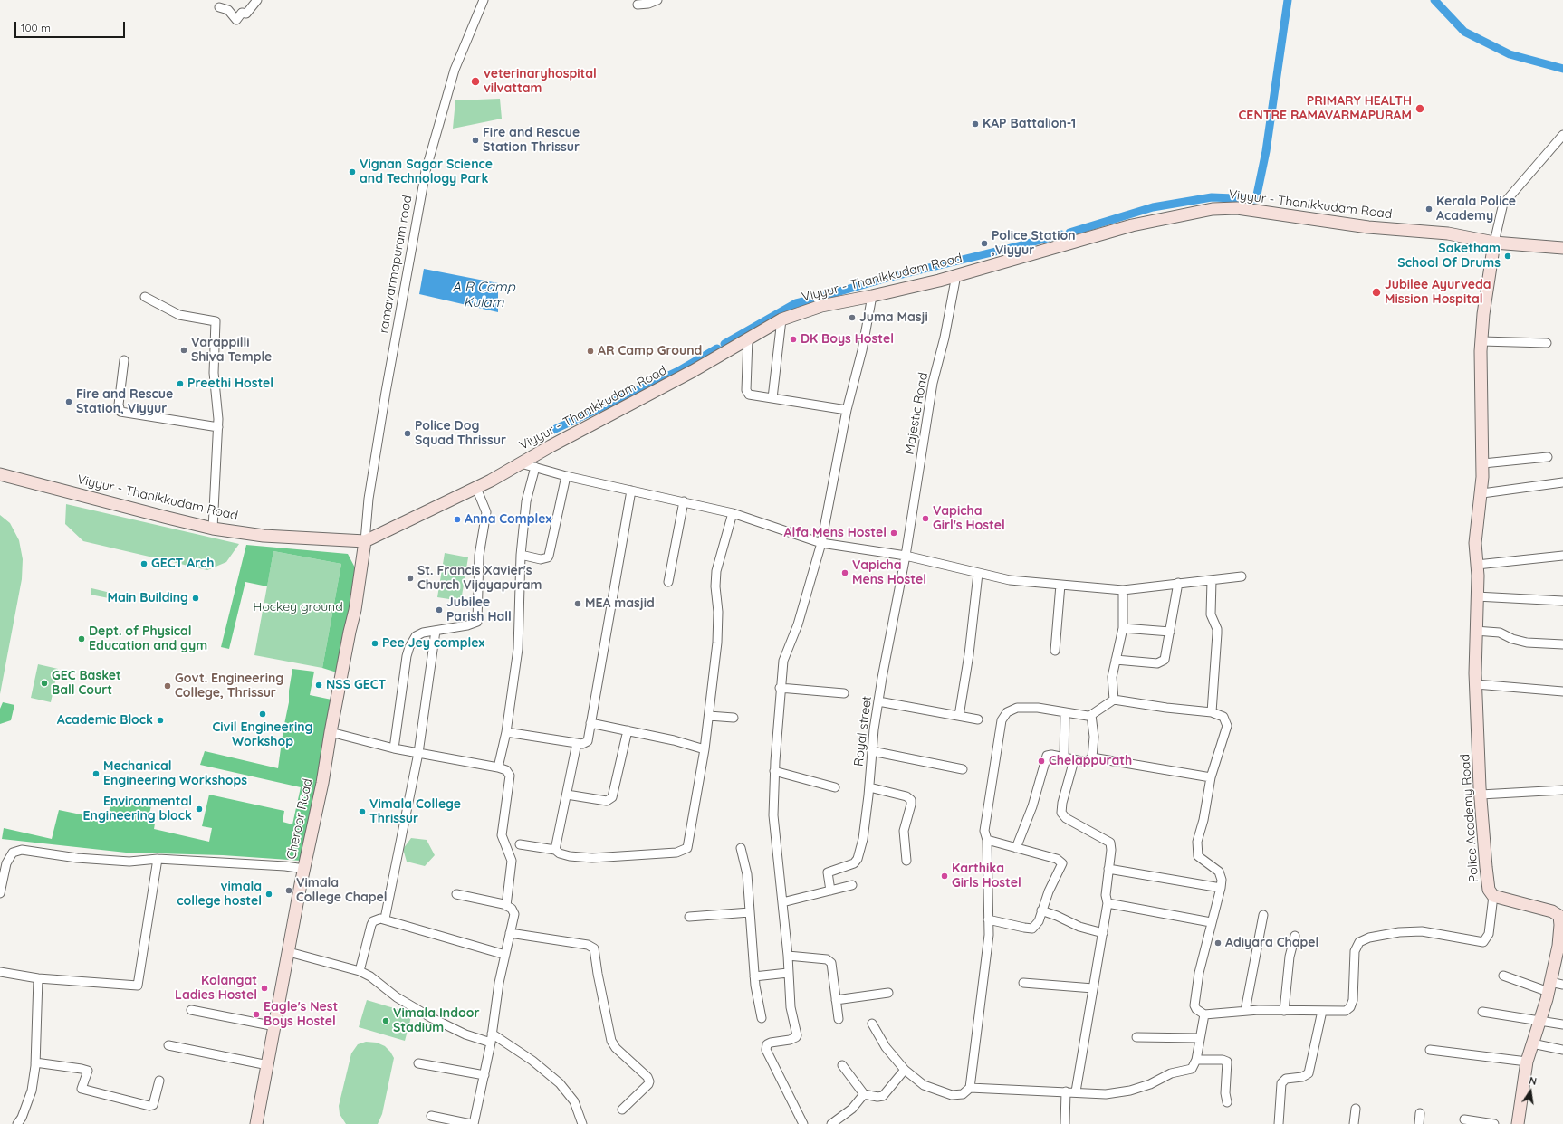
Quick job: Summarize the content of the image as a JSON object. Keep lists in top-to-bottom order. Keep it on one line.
{"streets":{"main road":["Viyyur - Thanikkudam Road","Police Academy Road","Cheroor Road"],"street":["ramavarmapuram road","Majestic Road","Royal street"]},"crossings":[["Viyyur - Thanikkudam Road","ramavarmapuram road"],["Viyyur - Thanikkudam Road","Majestic Road"],["Viyyur - Thanikkudam Road","Police Academy Road"],["Viyyur - Thanikkudam Road","Cheroor Road"],["ramavarmapuram road","Cheroor Road"],["Majestic Road","Royal street"]],"water":["A R Camp Kulam"],"parks":["Hockey ground"],"places":["veterinaryhospital vilvattam","PRIMARY HEALTH CENTRE RAMAVARMAPURAM","KAP Battalion-1","Fire and Rescue Station Thrissur","Vignan Sagar Science and Technology Park","Kerala Police Academy","Police Station ,Viyyur","Saketham School Of Drums","Jubilee Ayurveda Mission Hospital","Juma Masji","DK Boys Hostel","Varappilli Shiva Temple","AR Camp Ground","Preethi Hostel","Fire and Rescue Station, Viyyur","Police Dog Squad Thrissur","Vapicha Girl's Hostel","Anna Complex","Alfa Mens Hostel","GECT Arch","Vapicha Mens Hostel","St. Francis Xavier's Church Vijayapuram","Main Building","MEA masjid","Jubilee Parish Hall","Dept. of Physical Education and gym","Pee Jey complex","GEC Basket Ball Court","NSS GECT","Govt. Engineering College, Thrissur","Civil Engineering Workshop","Academic Block","Chelappurath","Mechanical Engineering Workshops","Environmental Engineering block","Vimala College Thrissur","Karthika Girls Hostel","Vimala College Chapel","vimala college hostel","Adiyara Chapel","Kolangat Ladies Hostel","Eagle's Nest Boys Hostel","Vimala Indoor Stadium"],"scale_bar":"100 m","north":"top"}
